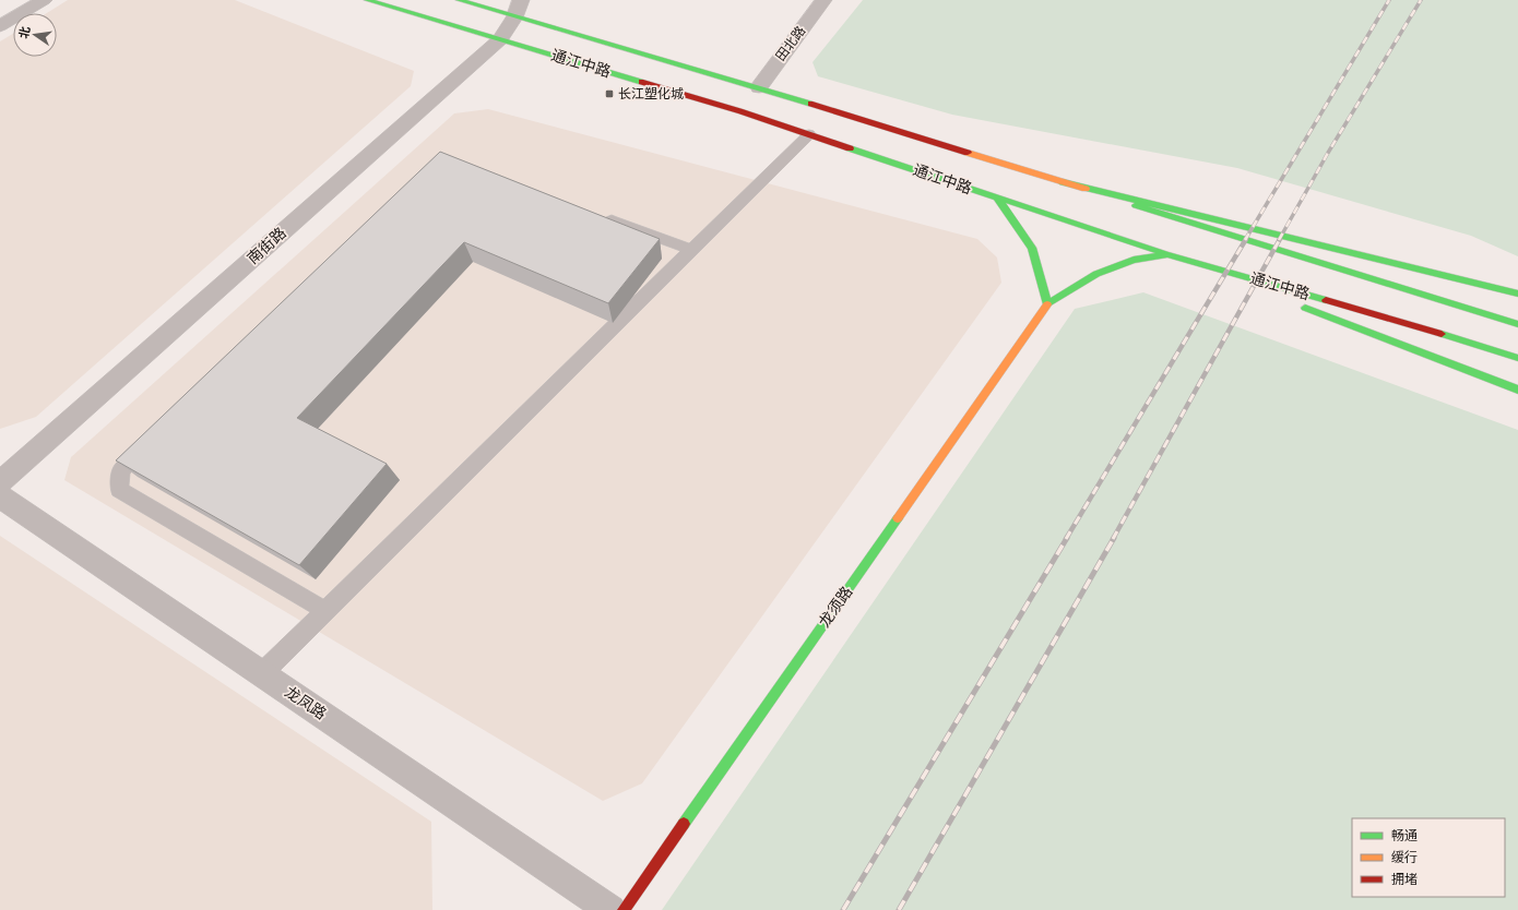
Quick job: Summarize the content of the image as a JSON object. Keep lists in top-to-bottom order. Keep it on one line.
{"streets":{"main road":["通江中路","龙须路"],"street":["田北路","南街路","龙凤路"]},"crossings":[["田北路","通江中路"],["通江中路","南街路"]],"places":{"transit":["长江塑化城"]},"legend":["畅通","缓行","拥堵"],"north":"left"}
